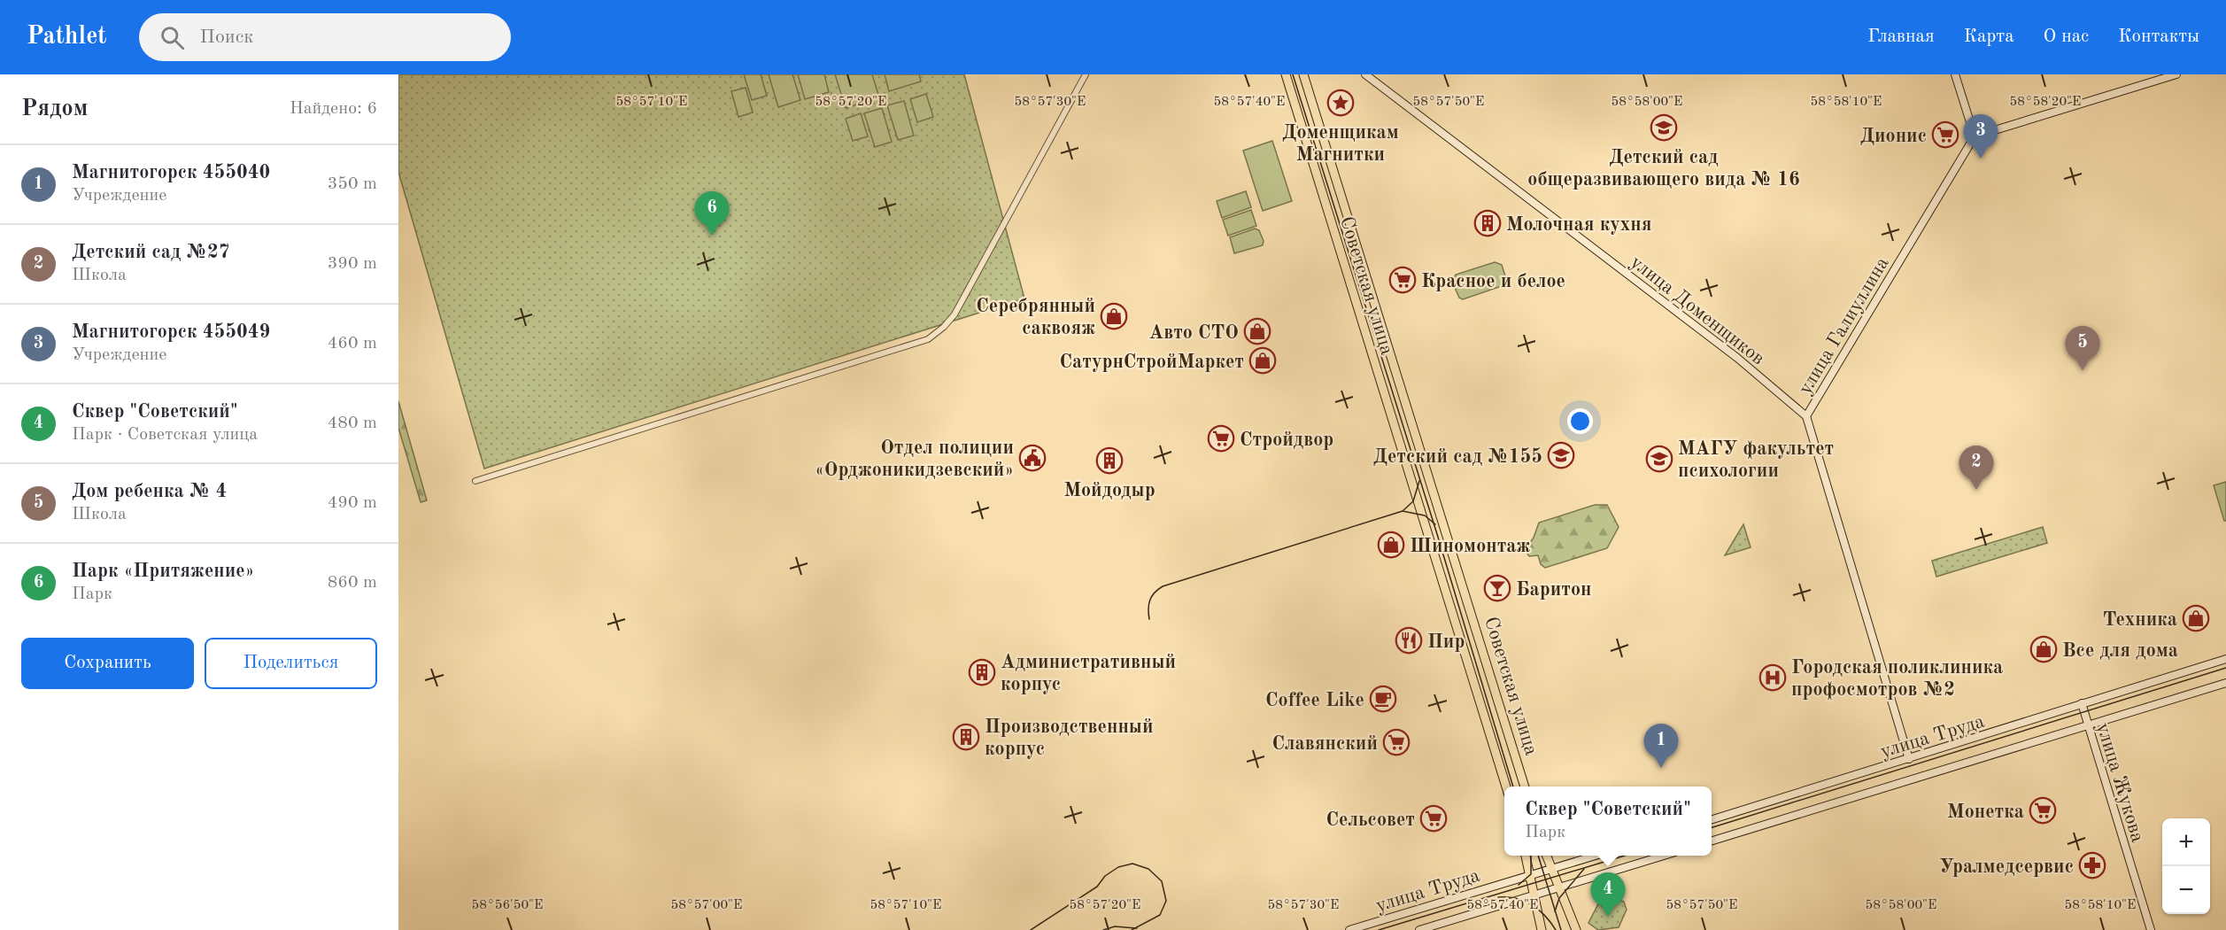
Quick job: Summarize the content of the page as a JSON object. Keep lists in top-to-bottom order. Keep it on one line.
{"streets":{"main road":["Советская улица"],"street":["улица Доменщиков","улица Галиуллина","улица Труда","улица Жукова"]},"crossings":[["улица Доменщиков","улица Галиуллина"],["улица Галиуллина","улица Труда"],["улица Труда","улица Жукова"]],"places":{"place":["Доменщикам Магнитки"],"school or university":["Детский сад общеразвивающего вида № 16","Детский сад №155","МАГУ факультет психологии"],"supermarket":["Дионис","Красное и белое","Стройдвор","Славянский","Монетка","Сельсовет"],"building":["Молочная кухня","Мойдодыр","Административный корпус","Производственный корпус"],"shop":["Серебрянный саквояж","Авто СТО","СатурнСтройМаркет","Шиномонтаж","Техника","Все для дома"],"public building":["Отдел полиции «Орджоникидзевский»"],"bar":["Баритон"],"restaurant":["Пир"],"hospital":["Городская поликлиника профосмотров №2"],"cafe":["Coffee Like"],"pharmacy":["Уралмедсервис"]},"page":{"header":"Pathlet","search":"Поиск","nav":["Главная","Карта","О нас","Контакты"],"heading":["Рядом","Найдено: 6"],"pins":["3","6","5","2","1","4"],"list":[{"mark":"1","name":"Магнитогорск 455040","note":"Учреждение","value":"350 m"},{"mark":"2","name":"Детский сад №27","note":"Школа","value":"390 m"},{"mark":"3","name":"Магнитогорск 455049","note":"Учреждение","value":"460 m"},{"mark":"4","name":"Сквер \"Советский\"","note":"Парк · Советская улица","value":"480 m"},{"mark":"5","name":"Дом ребенка № 4","note":"Школа","value":"490 m"},{"mark":"6","name":"Парк «Притяжение»","note":"Парк","value":"860 m"}],"buttons":["Сохранить","Поделиться"],"popup":["Сквер \"Советский\"","Парк"],"map_buttons":["+","−"]},"coordinates":["58°57'10\"E","58°57'20\"E","58°57'30\"E","58°57'40\"E","58°57'50\"E","58°58'00\"E","58°58'10\"E","58°58'20\"E","58°56'50\"E","58°57'00\"E"]}
